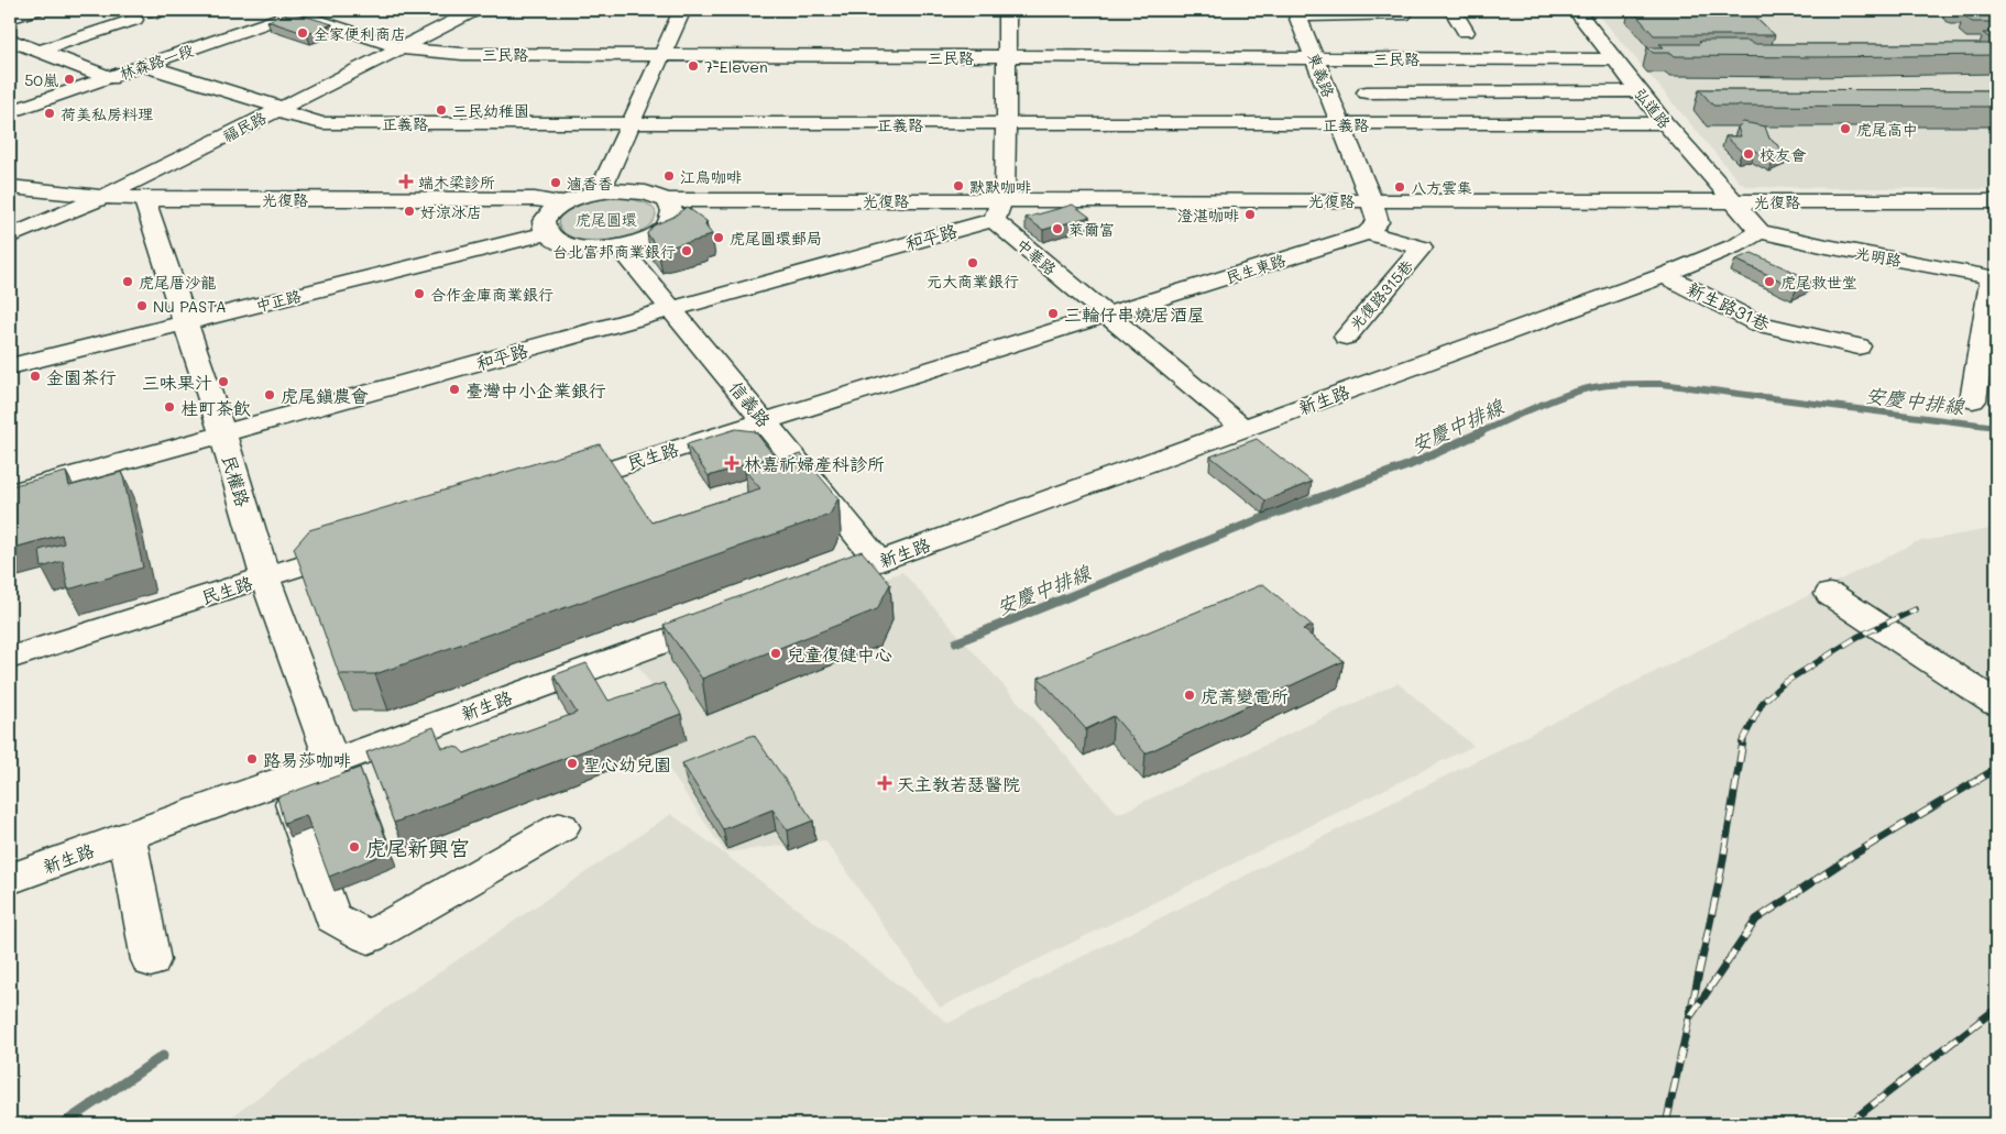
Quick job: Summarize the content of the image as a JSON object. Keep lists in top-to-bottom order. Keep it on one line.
{"streets":{"street":["三民路","林森路一段","東義路","弘道路","正義路","福民路","光復路","和平路","中華路","光明路","民生東路","光復路315巷","中正路","新生路31巷","新生路","信義路","民生路","民權路"]},"crossings":[["三民路","林森路一段"],["三民路","東義路"],["三民路","弘道路"],["三民路","福民路"],["林森路一段","正義路"],["東義路","正義路"],["東義路","光復路"],["弘道路","正義路"],["弘道路","光復路"],["正義路","福民路"],["福民路","光復路"],["光復路","和平路"],["光復路","中華路"],["光復路","民權路"],["和平路","中華路"],["和平路","信義路"],["和平路","民權路"],["中華路","民生東路"],["中華路","新生路"],["中華路","民生路"],["光明路","新生路"],["民生東路","光復路315巷"],["民生東路","民生路"],["中正路","民權路"],["新生路31巷","新生路"],["新生路","信義路"],["新生路","民權路"],["信義路","民生路"],["民生路","民權路"]],"water":["安慶中排線"],"parks":["虎尾圓環"],"places":{"other":["全家便利商店","7-Eleven","50嵐","三民幼稚園","荷美私房料理","虎尾高中","校友會","江鳥咖啡","滷香香","默默咖啡","八方雲集","好涼冰店","澄湛咖啡","萊爾富","虎尾圓環郵局","台北富邦商業銀行","元大商業銀行","虎尾厝沙龍","虎尾救世堂","合作金庫商業銀行","NU PASTA","三輪仔串燒居酒屋","金園茶行","三味果汁","臺灣中小企業銀行","虎尾鎮農會","桂町茶飲","兒童復健中心","虎菁變電所","路易莎咖啡","聖心幼兒園","虎尾新興宮"],"health":["端木梁診所","林嘉祈婦產科診所","天主教若瑟醫院"]}}
